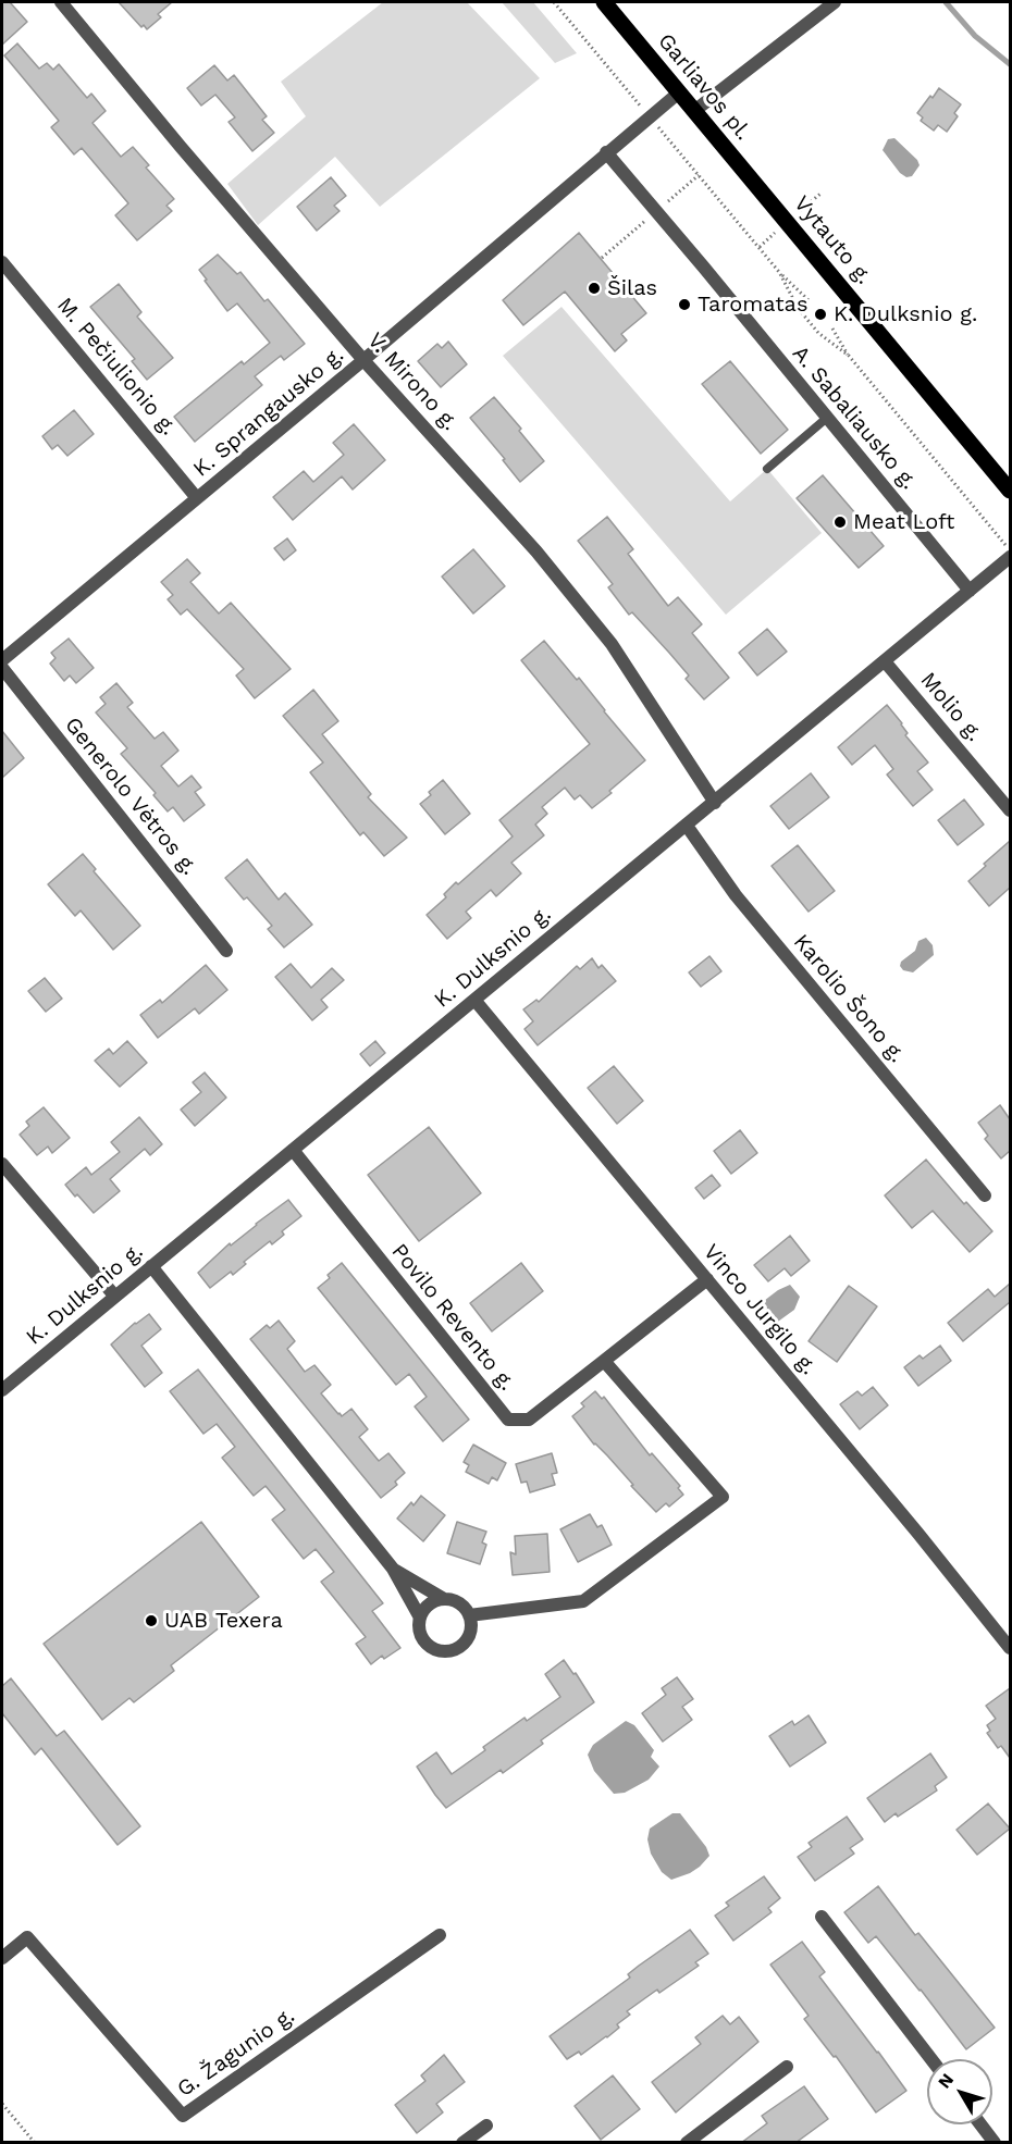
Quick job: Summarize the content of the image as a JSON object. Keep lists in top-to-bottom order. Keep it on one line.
{"streets":{"main road":["Garliavos pl.","Vytauto g."],"street":["M. Pečiulionio g.","V. Mirono g.","K. Sprangausko g.","A. Sabaliausko g.","Molio g.","Generolo Vėtros g.","K. Dulksnio g.","Karolio Šono g.","Vinco Jurgilo g.","Povilo Revento g.","G. Žagunio g."]},"crossings":[["Garliavos pl.","Vytauto g."],["Garliavos pl.","K. Sprangausko g."],["M. Pečiulionio g.","K. Sprangausko g."],["V. Mirono g.","K. Sprangausko g."],["V. Mirono g.","K. Dulksnio g."],["K. Sprangausko g.","A. Sabaliausko g."],["A. Sabaliausko g.","K. Dulksnio g."],["Molio g.","K. Dulksnio g."],["K. Dulksnio g.","Karolio Šono g."],["K. Dulksnio g.","Vinco Jurgilo g."],["K. Dulksnio g.","Povilo Revento g."]],"places":["Šilas","Taromatas","K. Dulksnio g.","Meat Loft","UAB Texera"],"north":"top left"}
